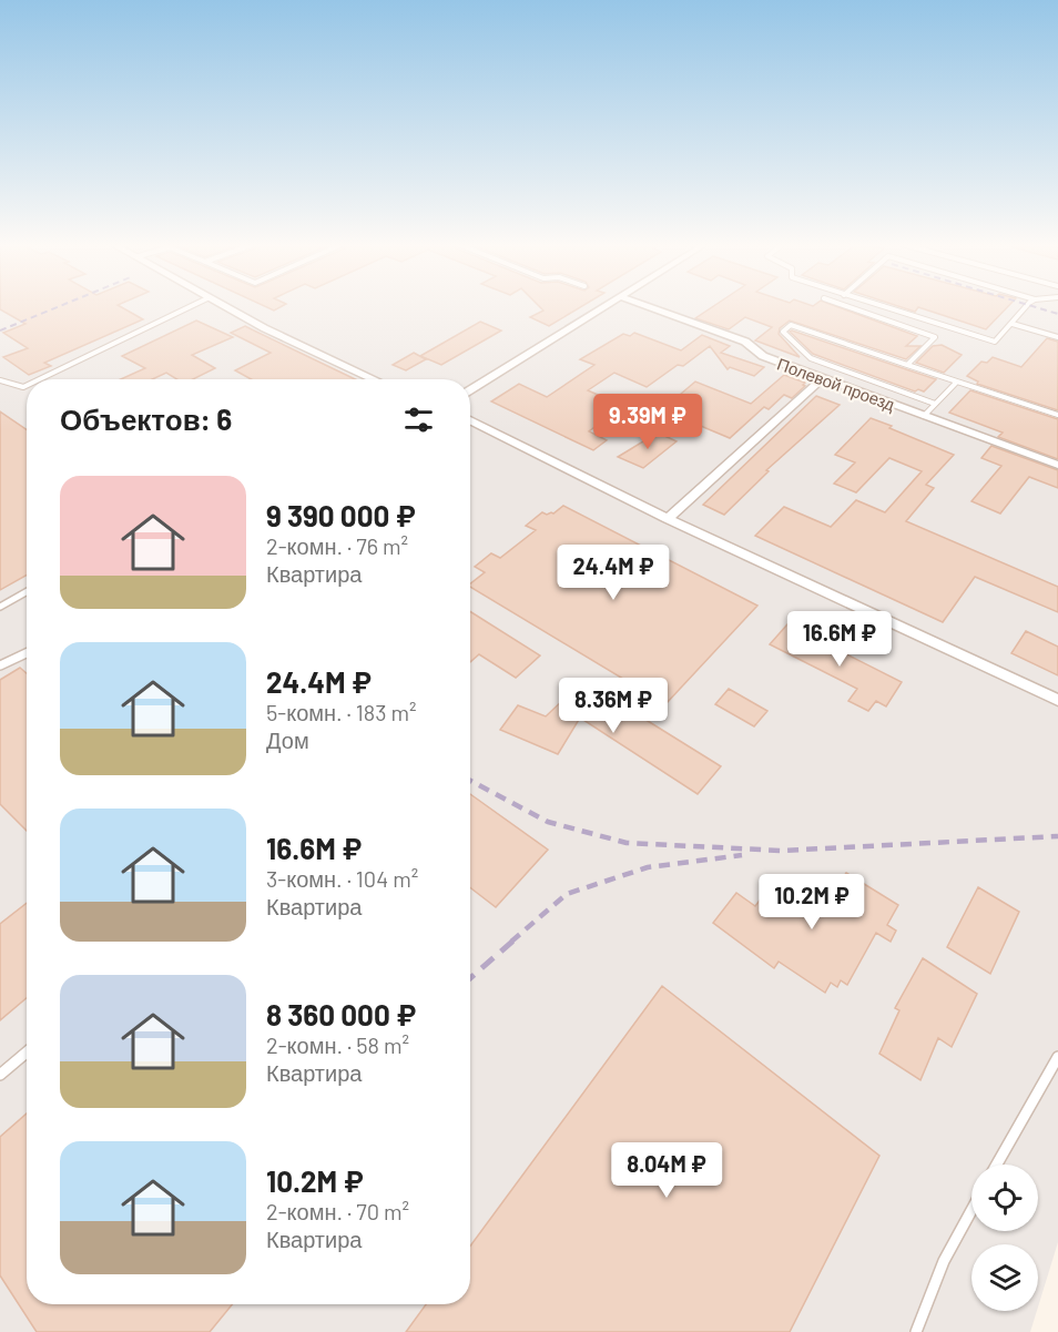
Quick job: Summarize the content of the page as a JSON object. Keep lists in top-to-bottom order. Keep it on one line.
{"streets":{"street":["Полевой проезд"]},"page":{"heading":"Объектов: 6","price":["9.39M ₽","24.4M ₽","16.6M ₽","8.36M ₽","10.2M ₽","8.04M ₽"],"list":[{"name":"9 390 000 ₽","note":"2-комн. · 76 m² · Квартира"},{"name":"24.4M ₽","note":"5-комн. · 183 m² · Дом"},{"name":"16.6M ₽","note":"3-комн. · 104 m² · Квартира"},{"name":"8 360 000 ₽","note":"2-комн. · 58 m² · Квартира"},{"name":"10.2M ₽","note":"2-комн. · 70 m² · Квартира"}]}}
